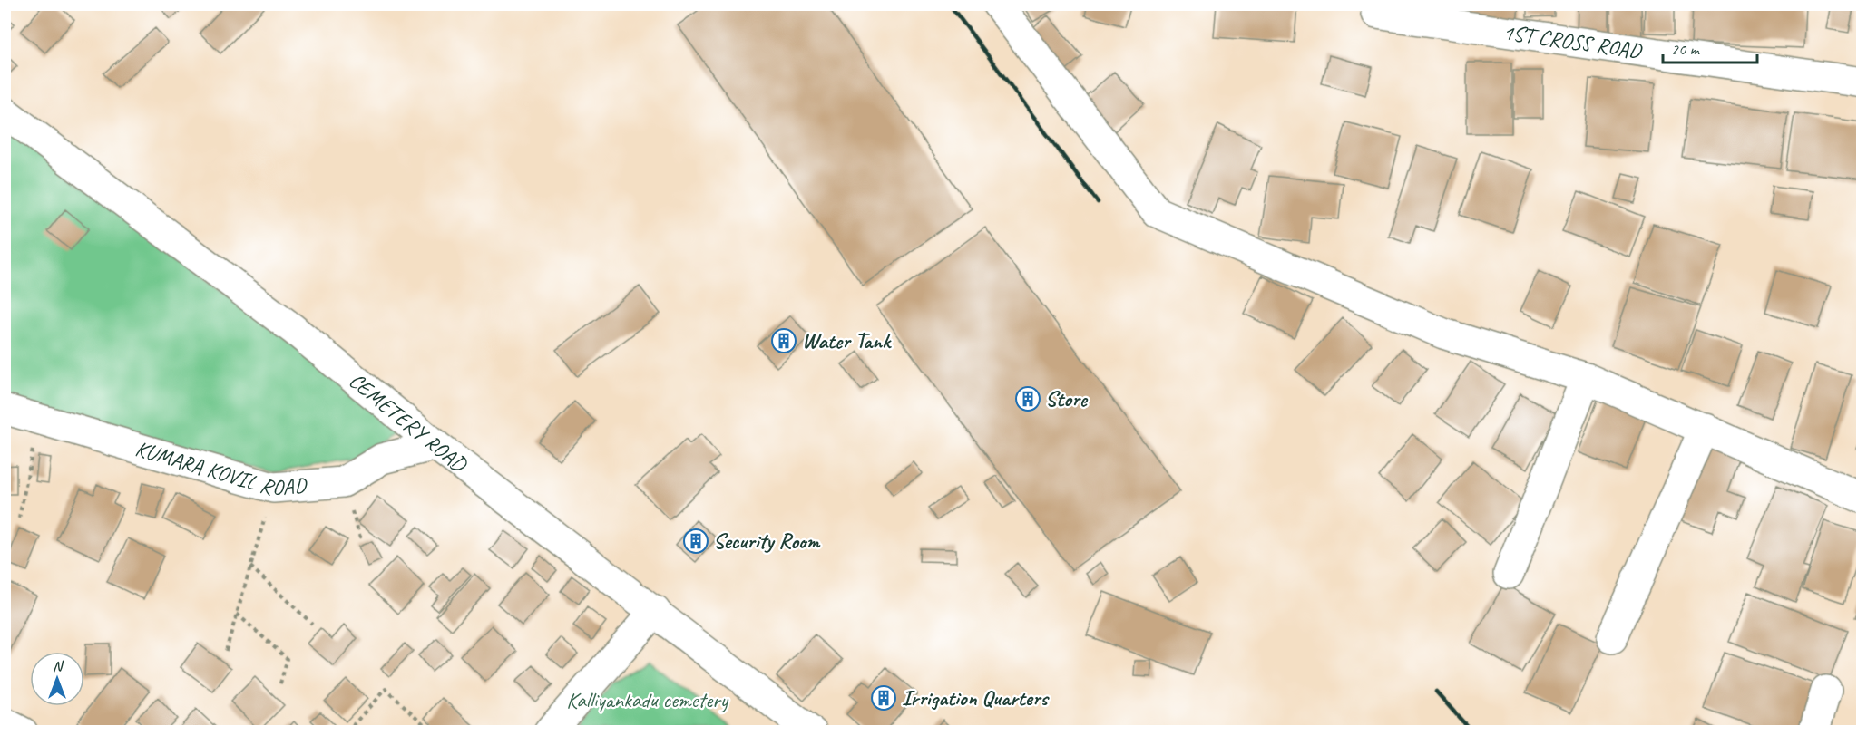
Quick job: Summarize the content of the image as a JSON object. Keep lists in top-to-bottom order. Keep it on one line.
{"streets":{"street":["1ST CROSS ROAD","CEMETERY ROAD","KUMARA KOVIL ROAD"]},"crossings":[["CEMETERY ROAD","KUMARA KOVIL ROAD"]],"parks":["Kalliyankadu cemetery"],"places":{"building":["Water Tank","Store","Security Room","Irrigation Quarters"]},"scale_bar":"20 m","north":"top"}
